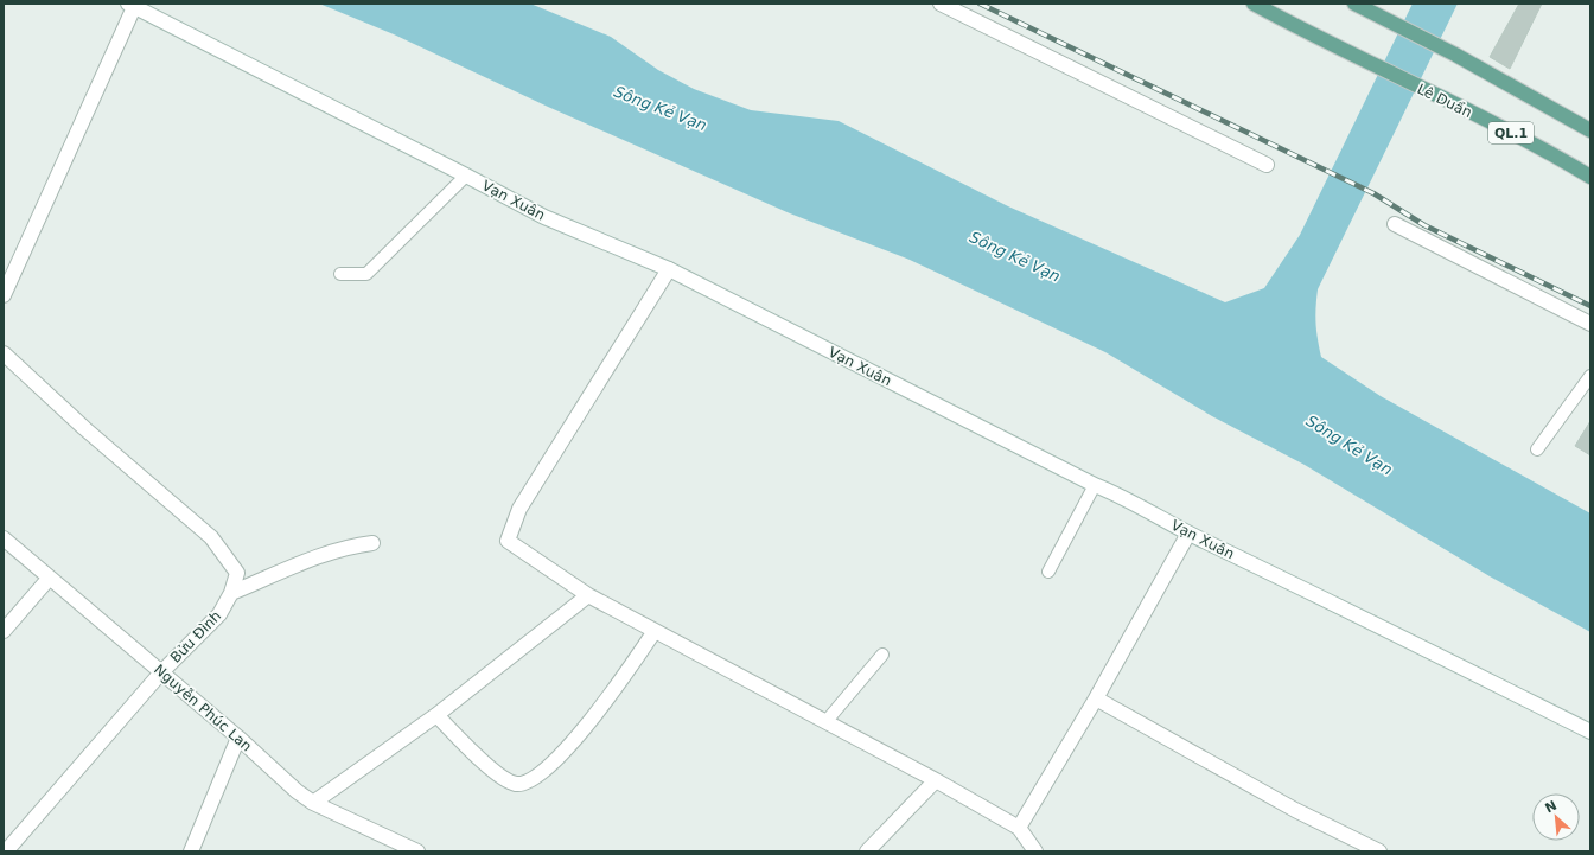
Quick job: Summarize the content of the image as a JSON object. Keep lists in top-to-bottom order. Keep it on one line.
{"streets":{"main road":["Lê Duẩn","QL.1"],"street":["Vạn Xuân","Bửu Đình","Nguyễn Phúc Lan"]},"crossings":[["Bửu Đình","Nguyễn Phúc Lan"]],"water":["Sông Kẻ Vạn"],"north":"top left"}
